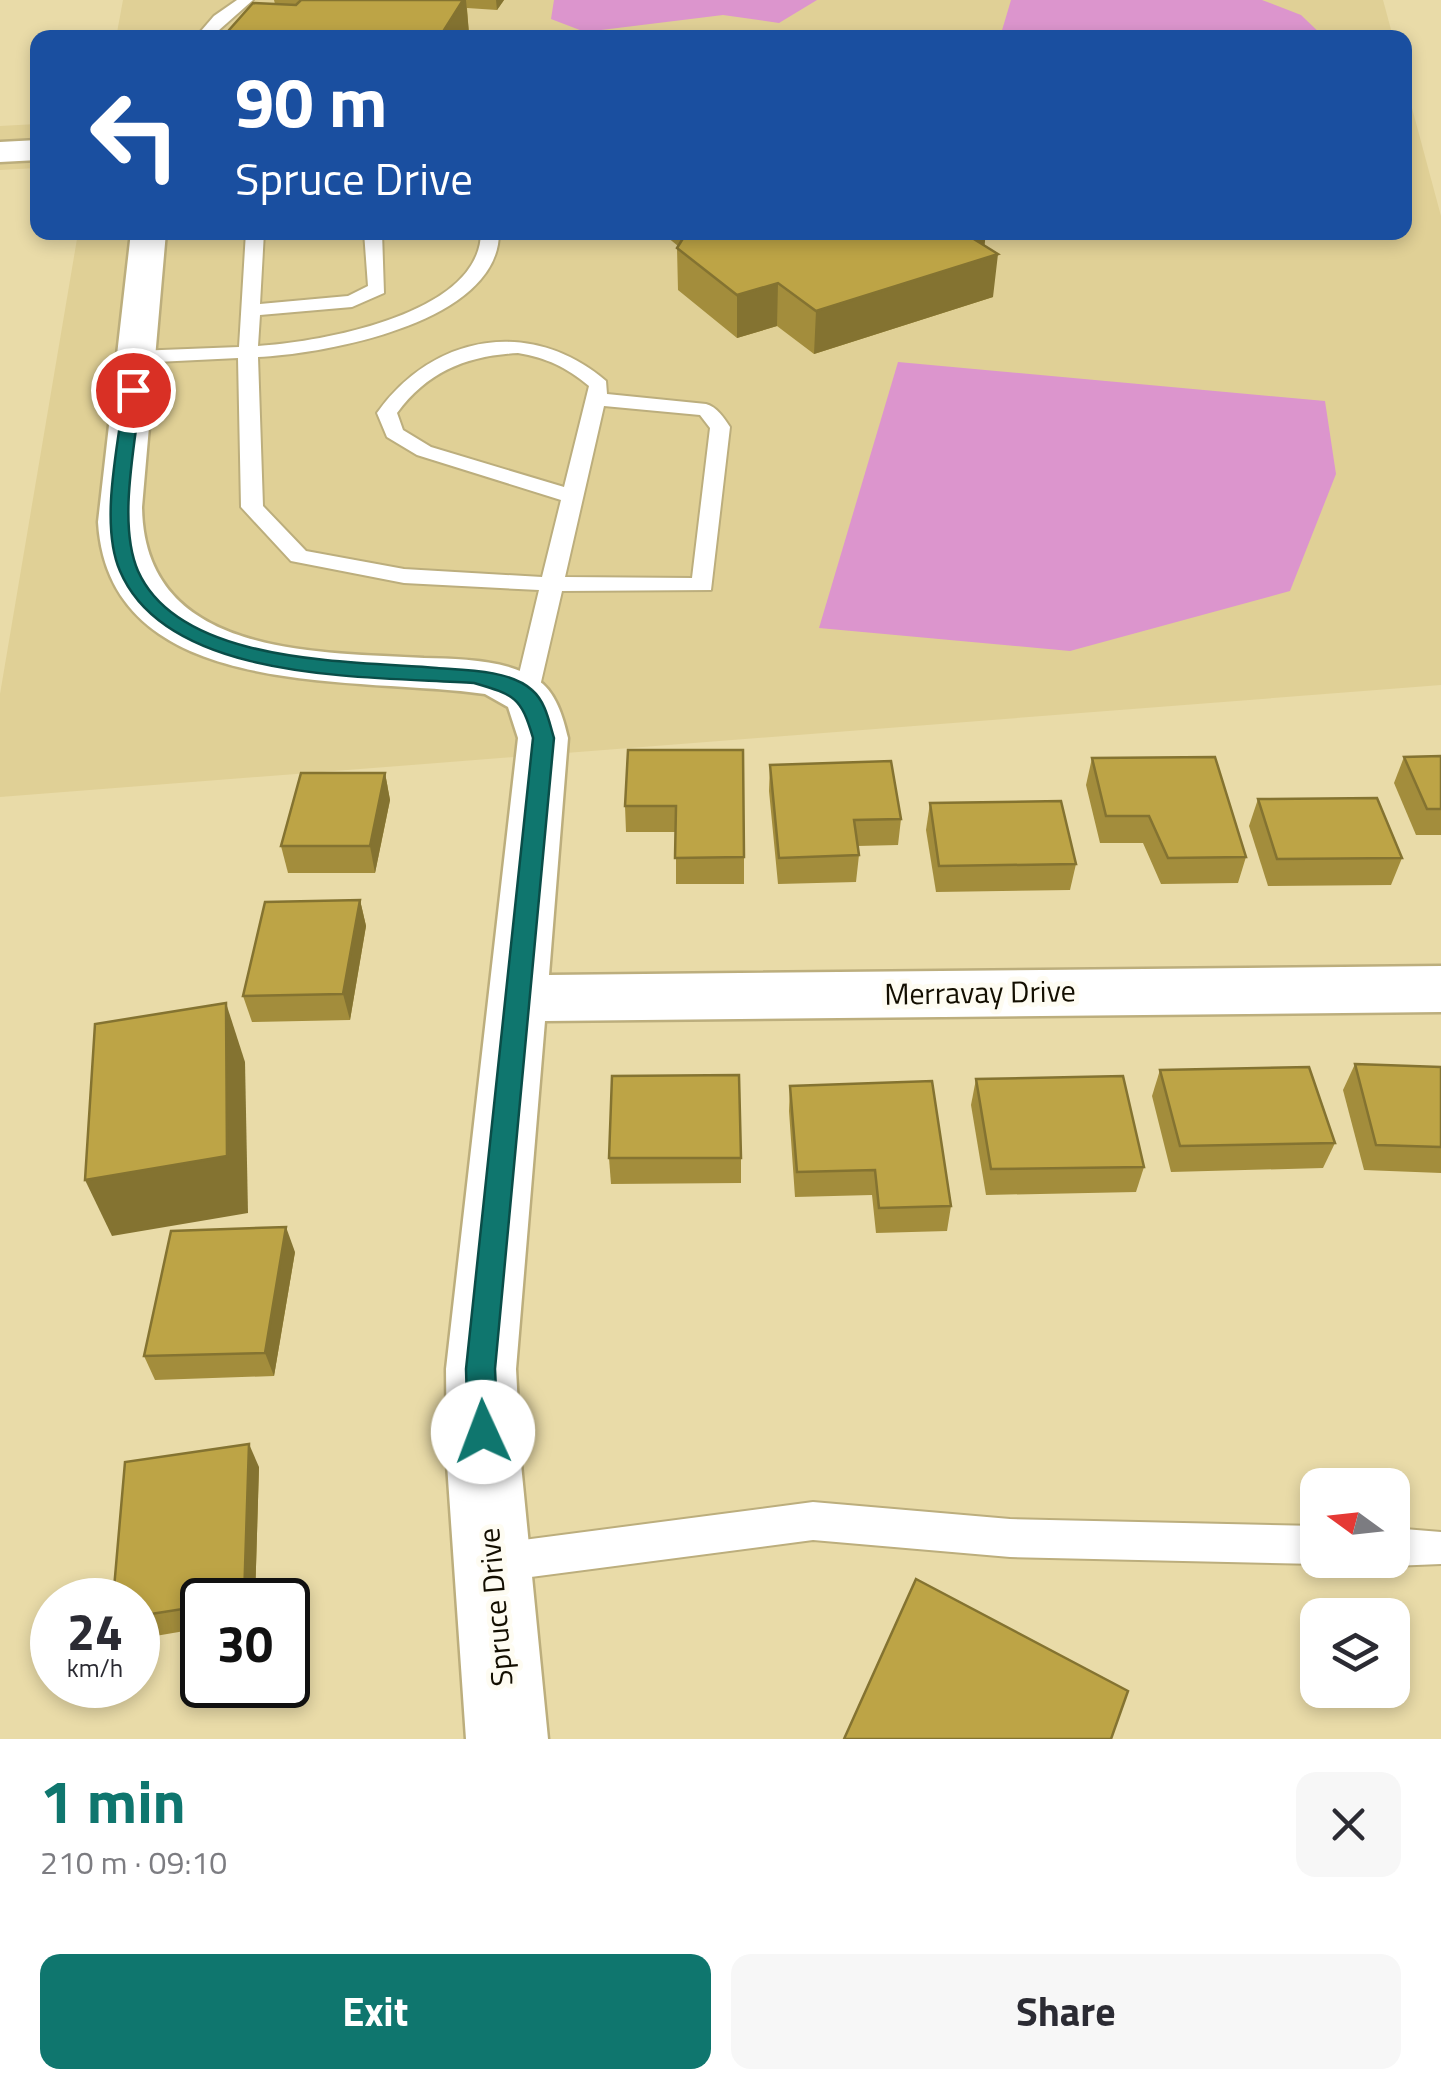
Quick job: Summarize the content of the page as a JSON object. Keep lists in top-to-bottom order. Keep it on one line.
{"streets":{"street":["Merravay Drive","Spruce Drive"]},"crossings":[["Merravay Drive","Spruce Drive"]],"north":"left","page":{"turn":["90 m","Spruce Drive"],"speed":"24 km/h","limit":"30","heading":["1 min","210 m · 09:10"],"buttons":["Exit","Share"]}}
